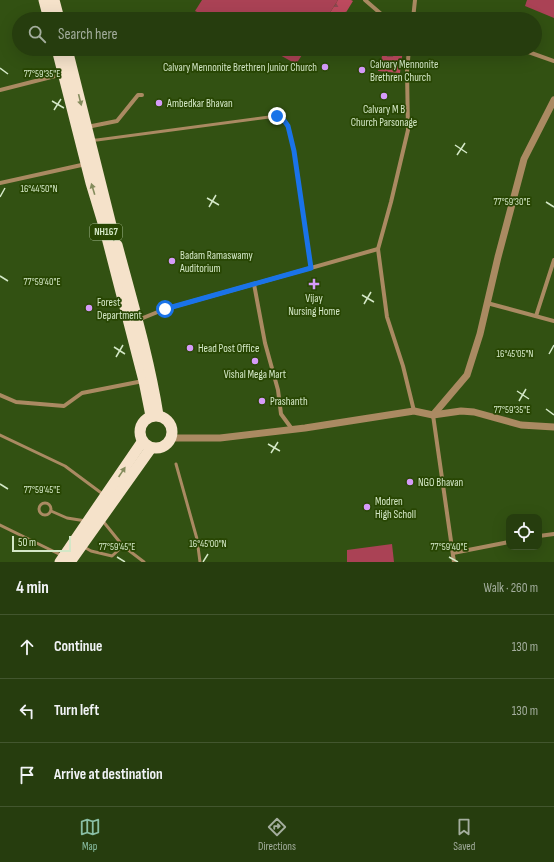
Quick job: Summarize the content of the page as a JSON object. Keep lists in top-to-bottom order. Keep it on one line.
{"streets":{"highway":["NH167"]},"places":{"other":["Calvary Mennonite Brethren Junior Church","Calvary Mennonite Brethren Church","Calvary M B Church Parsonage","Ambedkar Bhavan","Badam Ramaswamy Auditorium","Forest Department","Head Post Office","Vishal Mega Mart","Prashanth","NGO Bhavan","Modren High Scholl"],"health":["Vijay Nursing Home"]},"scale_bar":"50 m","page":{"search":"Search here","scale":"50 m","heading":["4 min","Walk · 260 m"],"list":[["Continue","130 m"],["Turn left","130 m"],"Arrive at destination"],"nav":["Map","Directions","Saved"]},"coordinates":["77°59'35\"E","16°44'50\"N","77°59'30\"E","77°59'40\"E","16°45'05\"N","77°59'45\"E","16°45'00\"N"]}
